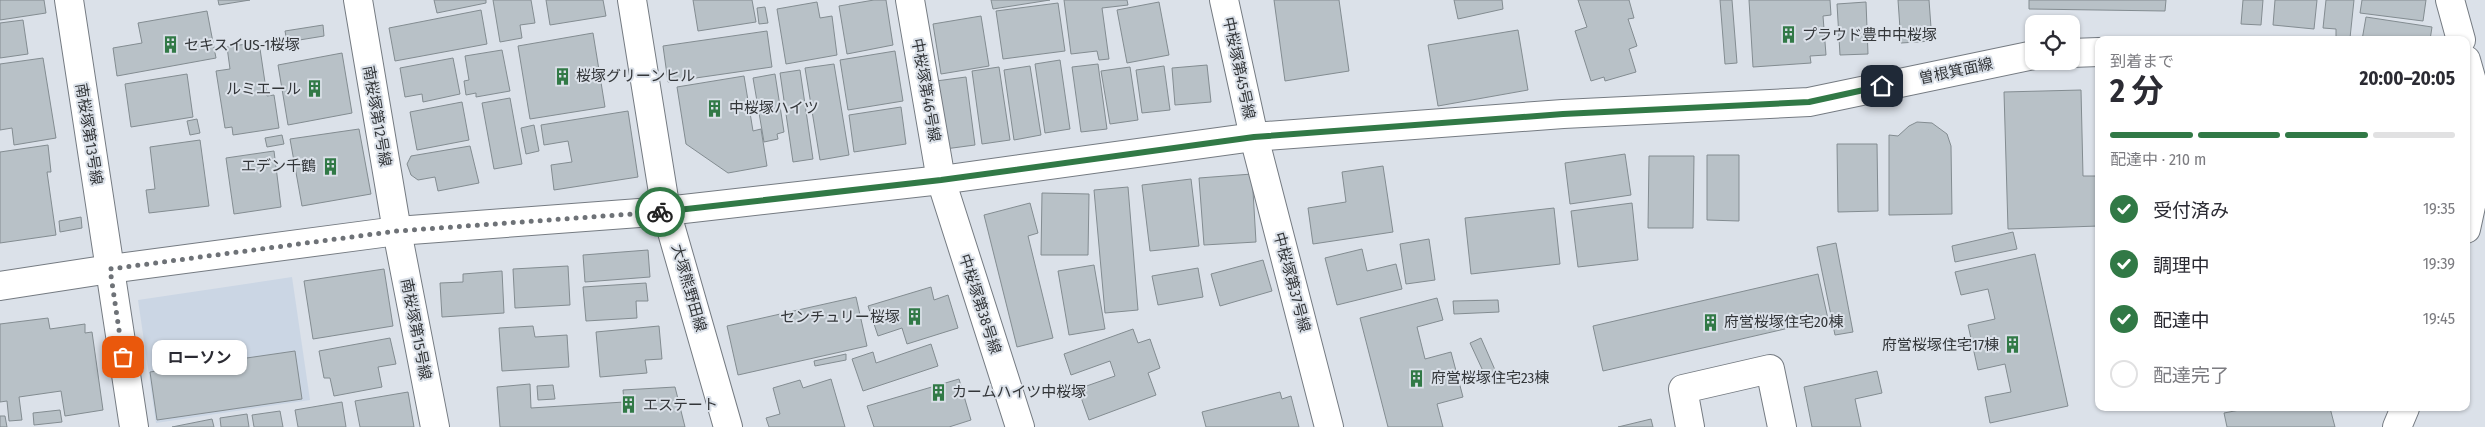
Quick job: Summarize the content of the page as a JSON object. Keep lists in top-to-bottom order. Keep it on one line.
{"streets":{"street":["中桜塚第45号線","曽根箕面線","中桜塚第46号線","南桜塚第12号線","南桜塚第13号線","中桜塚第37号線","大塚熊野田線","中桜塚第38号線","南桜塚第15号線"]},"crossings":[["中桜塚第45号線","曽根箕面線"],["中桜塚第45号線","中桜塚第37号線"],["曽根箕面線","中桜塚第46号線"],["曽根箕面線","南桜塚第12号線"],["曽根箕面線","南桜塚第13号線"],["曽根箕面線","中桜塚第37号線"],["曽根箕面線","大塚熊野田線"],["曽根箕面線","中桜塚第38号線"],["曽根箕面線","南桜塚第15号線"],["中桜塚第46号線","中桜塚第38号線"],["南桜塚第12号線","南桜塚第15号線"]],"places":{"building":["プラウド豊中中桜塚","セキスイUS-1桜塚","桜塚グリーンヒル","ルミエール","中桜塚ハイツ","エデン千鶴","センチュリー桜塚","府営桜塚住宅20棟","府営桜塚住宅17棟","府営桜塚住宅23棟","カームハイツ中桜塚","エステート"],"other":["ローソン"]},"page":{"heading":["2 分","到着まで","20:00–20:05"],"bar":"配達中 · 210 m","list":[["受付済み","19:35"],["調理中","19:39"],["配達中","19:45"],"配達完了"],"bubble":"ローソン"}}
